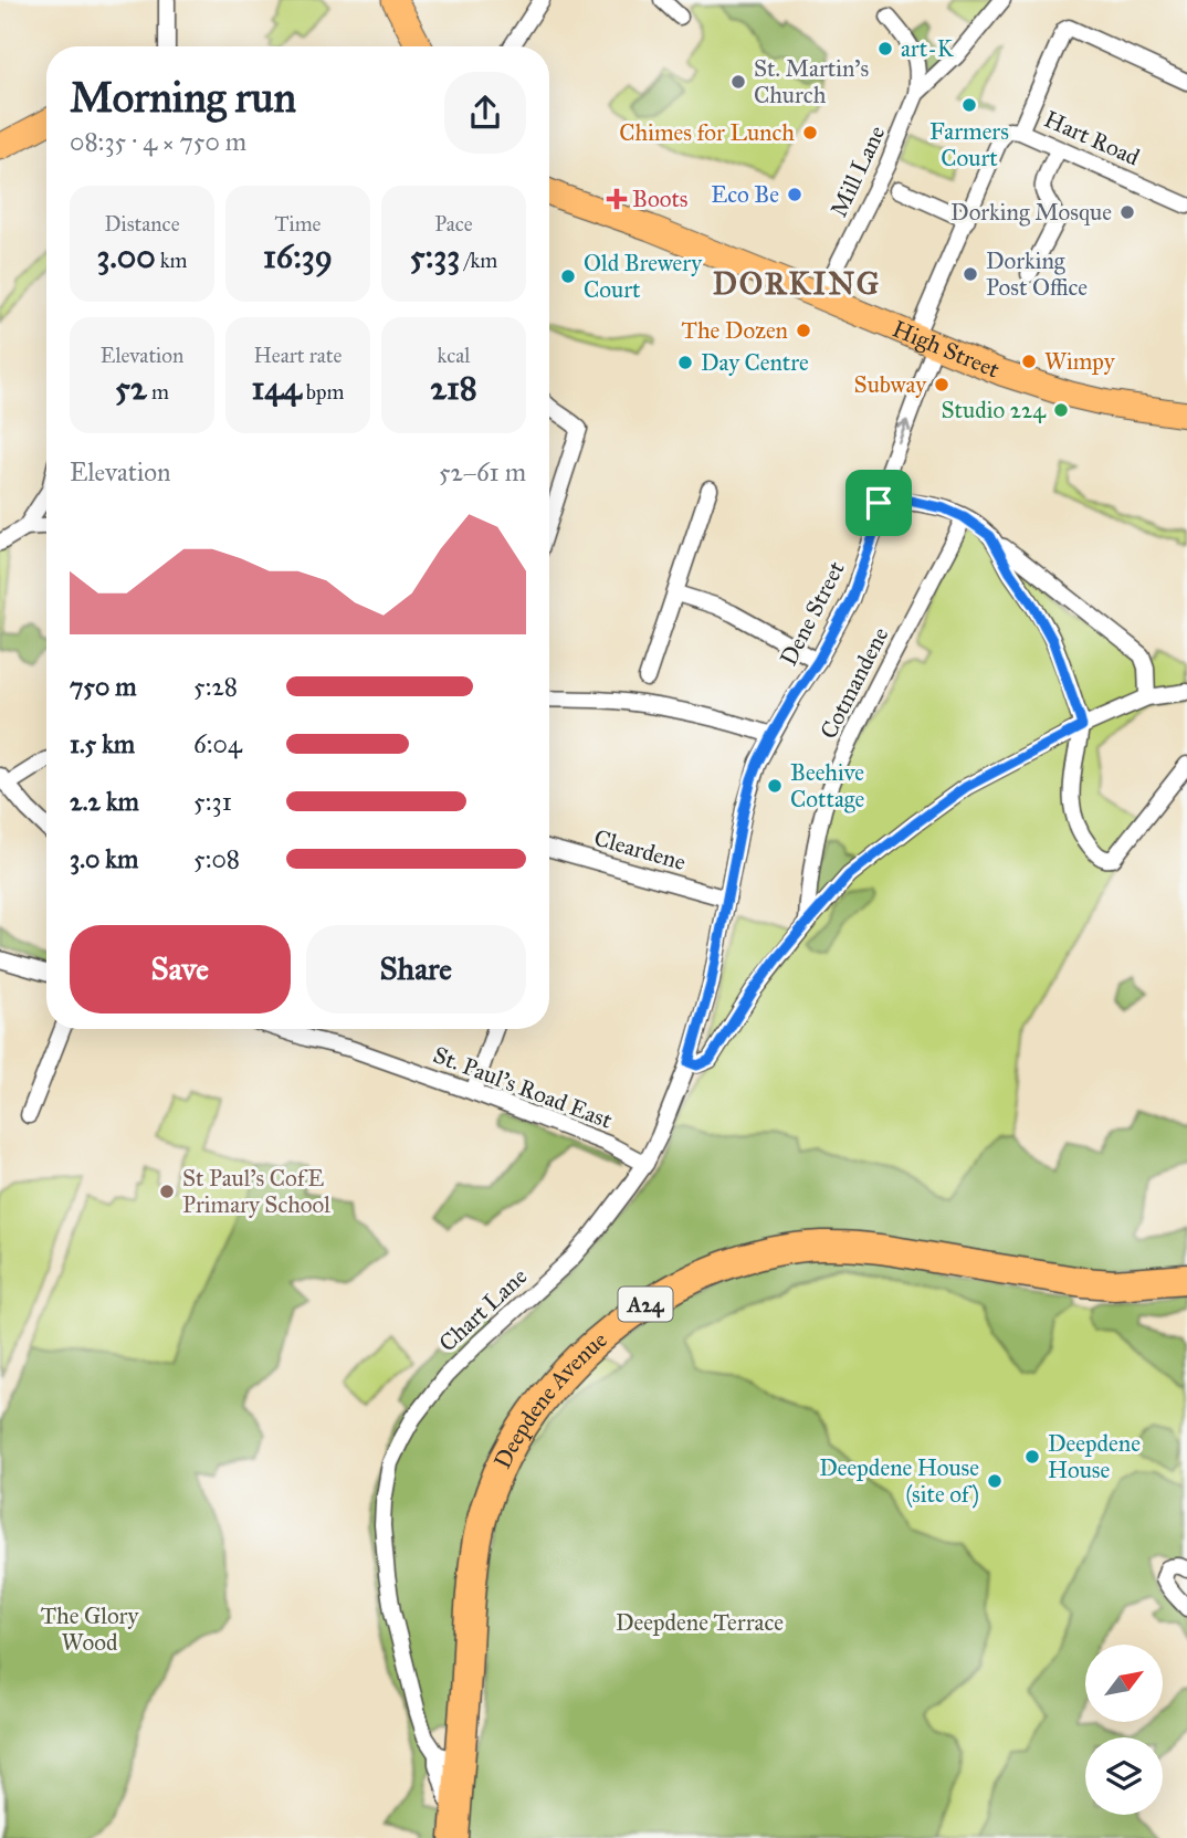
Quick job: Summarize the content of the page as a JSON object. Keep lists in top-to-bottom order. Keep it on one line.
{"streets":{"highway":["A24","Deepdene Avenue"],"main road":["High Street"],"street":["Hart Road","Mill Lane","Dene Street","Cotmandene","Cleardene","St. Paul's Road East","Chart Lane"]},"crossings":[["Hart Road","Dene Street"],["Mill Lane","High Street"],["High Street","Dene Street"],["Dene Street","Cleardene"],["Dene Street","Chart Lane"],["Cleardene","Chart Lane"],["St. Paul's Road East","Chart Lane"],["Chart Lane","Deepdene Avenue"]],"districts":["DORKING"],"parks":["The Glory Wood","Deepdene Terrace"],"places":{"other":["art-K","St. Martin's Church","Farmers Court","Chimes for Lunch","Eco Be","Dorking Mosque","Dorking Post Office","Old Brewery Court","The Dozen","Wimpy","Day Centre","Subway","Studio 224","Beehive Cottage","St Paul's CofE Primary School","Deepdene House","Deepdene House (site of)"],"health":["Boots"]},"north":"top right","page":{"heading":["Morning run","08:35 · 4 × 750 m"],"stats":[["Distance","3.00 km"],["Time","16:39"],["Pace","5:33 /km"],["Elevation","52 m"],["Heart rate","144 bpm"],["kcal","218"]],"chart":["Elevation","52–61 m"],"list":[{"name":"750 m","note":"5:28"},{"name":"1.5 km","note":"6:04"},{"name":"2.2 km","note":"5:31"},{"name":"3.0 km","note":"5:08"}],"buttons":["Save","Share"]}}
